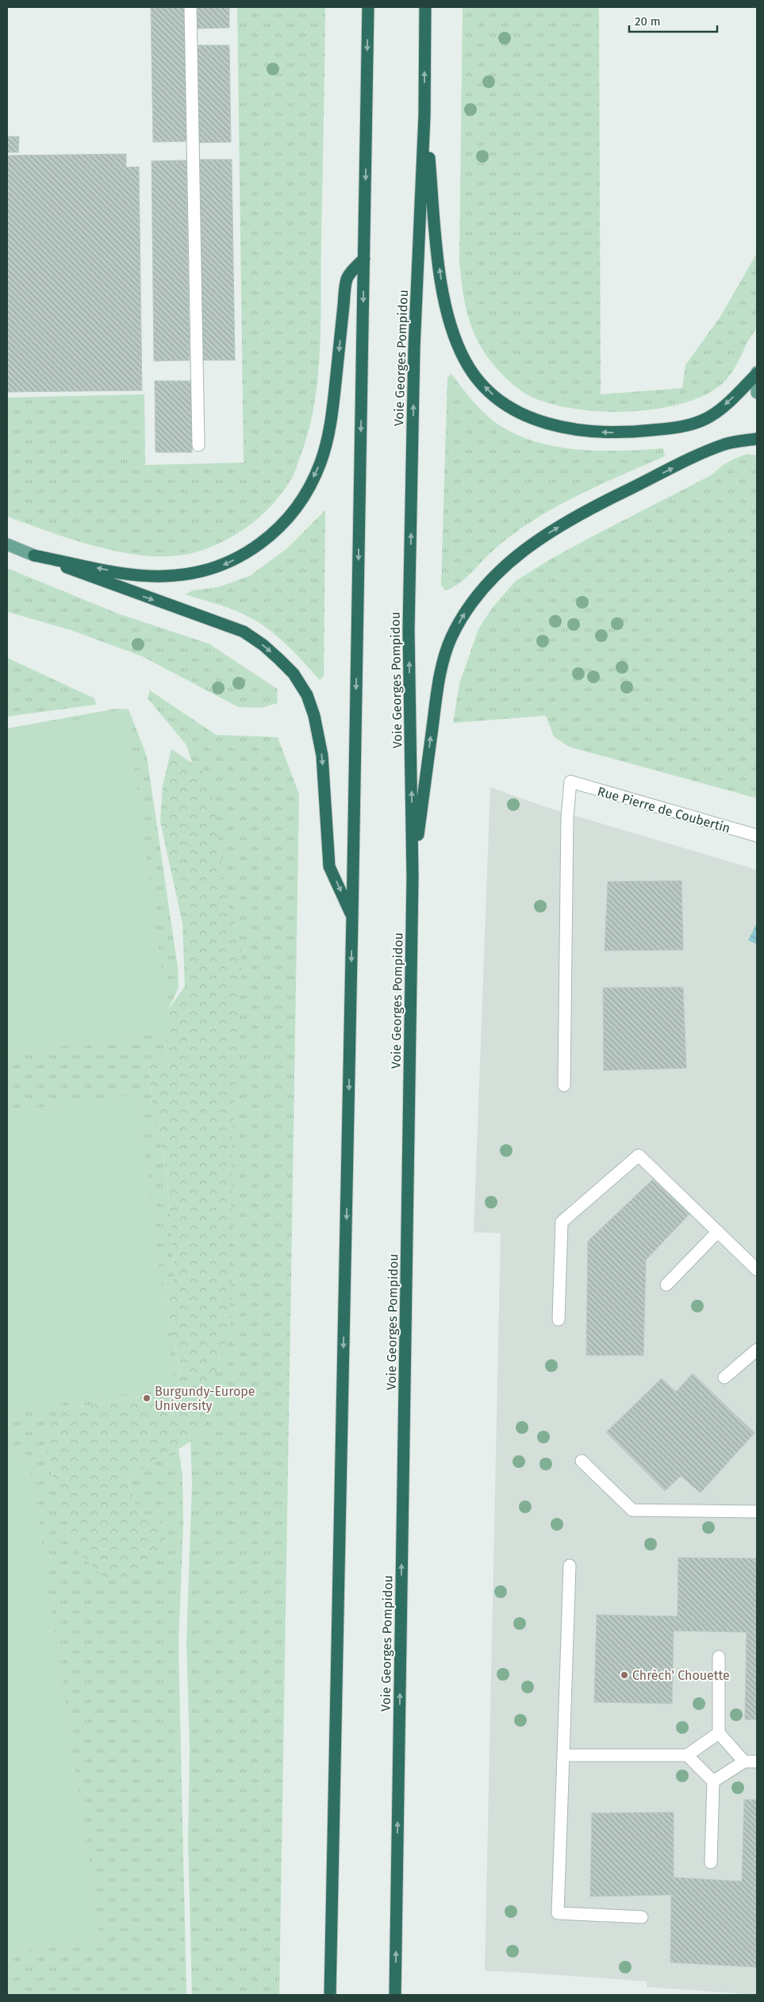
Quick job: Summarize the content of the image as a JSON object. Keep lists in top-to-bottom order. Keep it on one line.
{"streets":{"highway":["Voie Georges Pompidou"],"street":["Rue Pierre de Coubertin"]},"places":["Burgundy-Europe University","Chrèch' Chouette"],"scale_bar":"20 m"}
